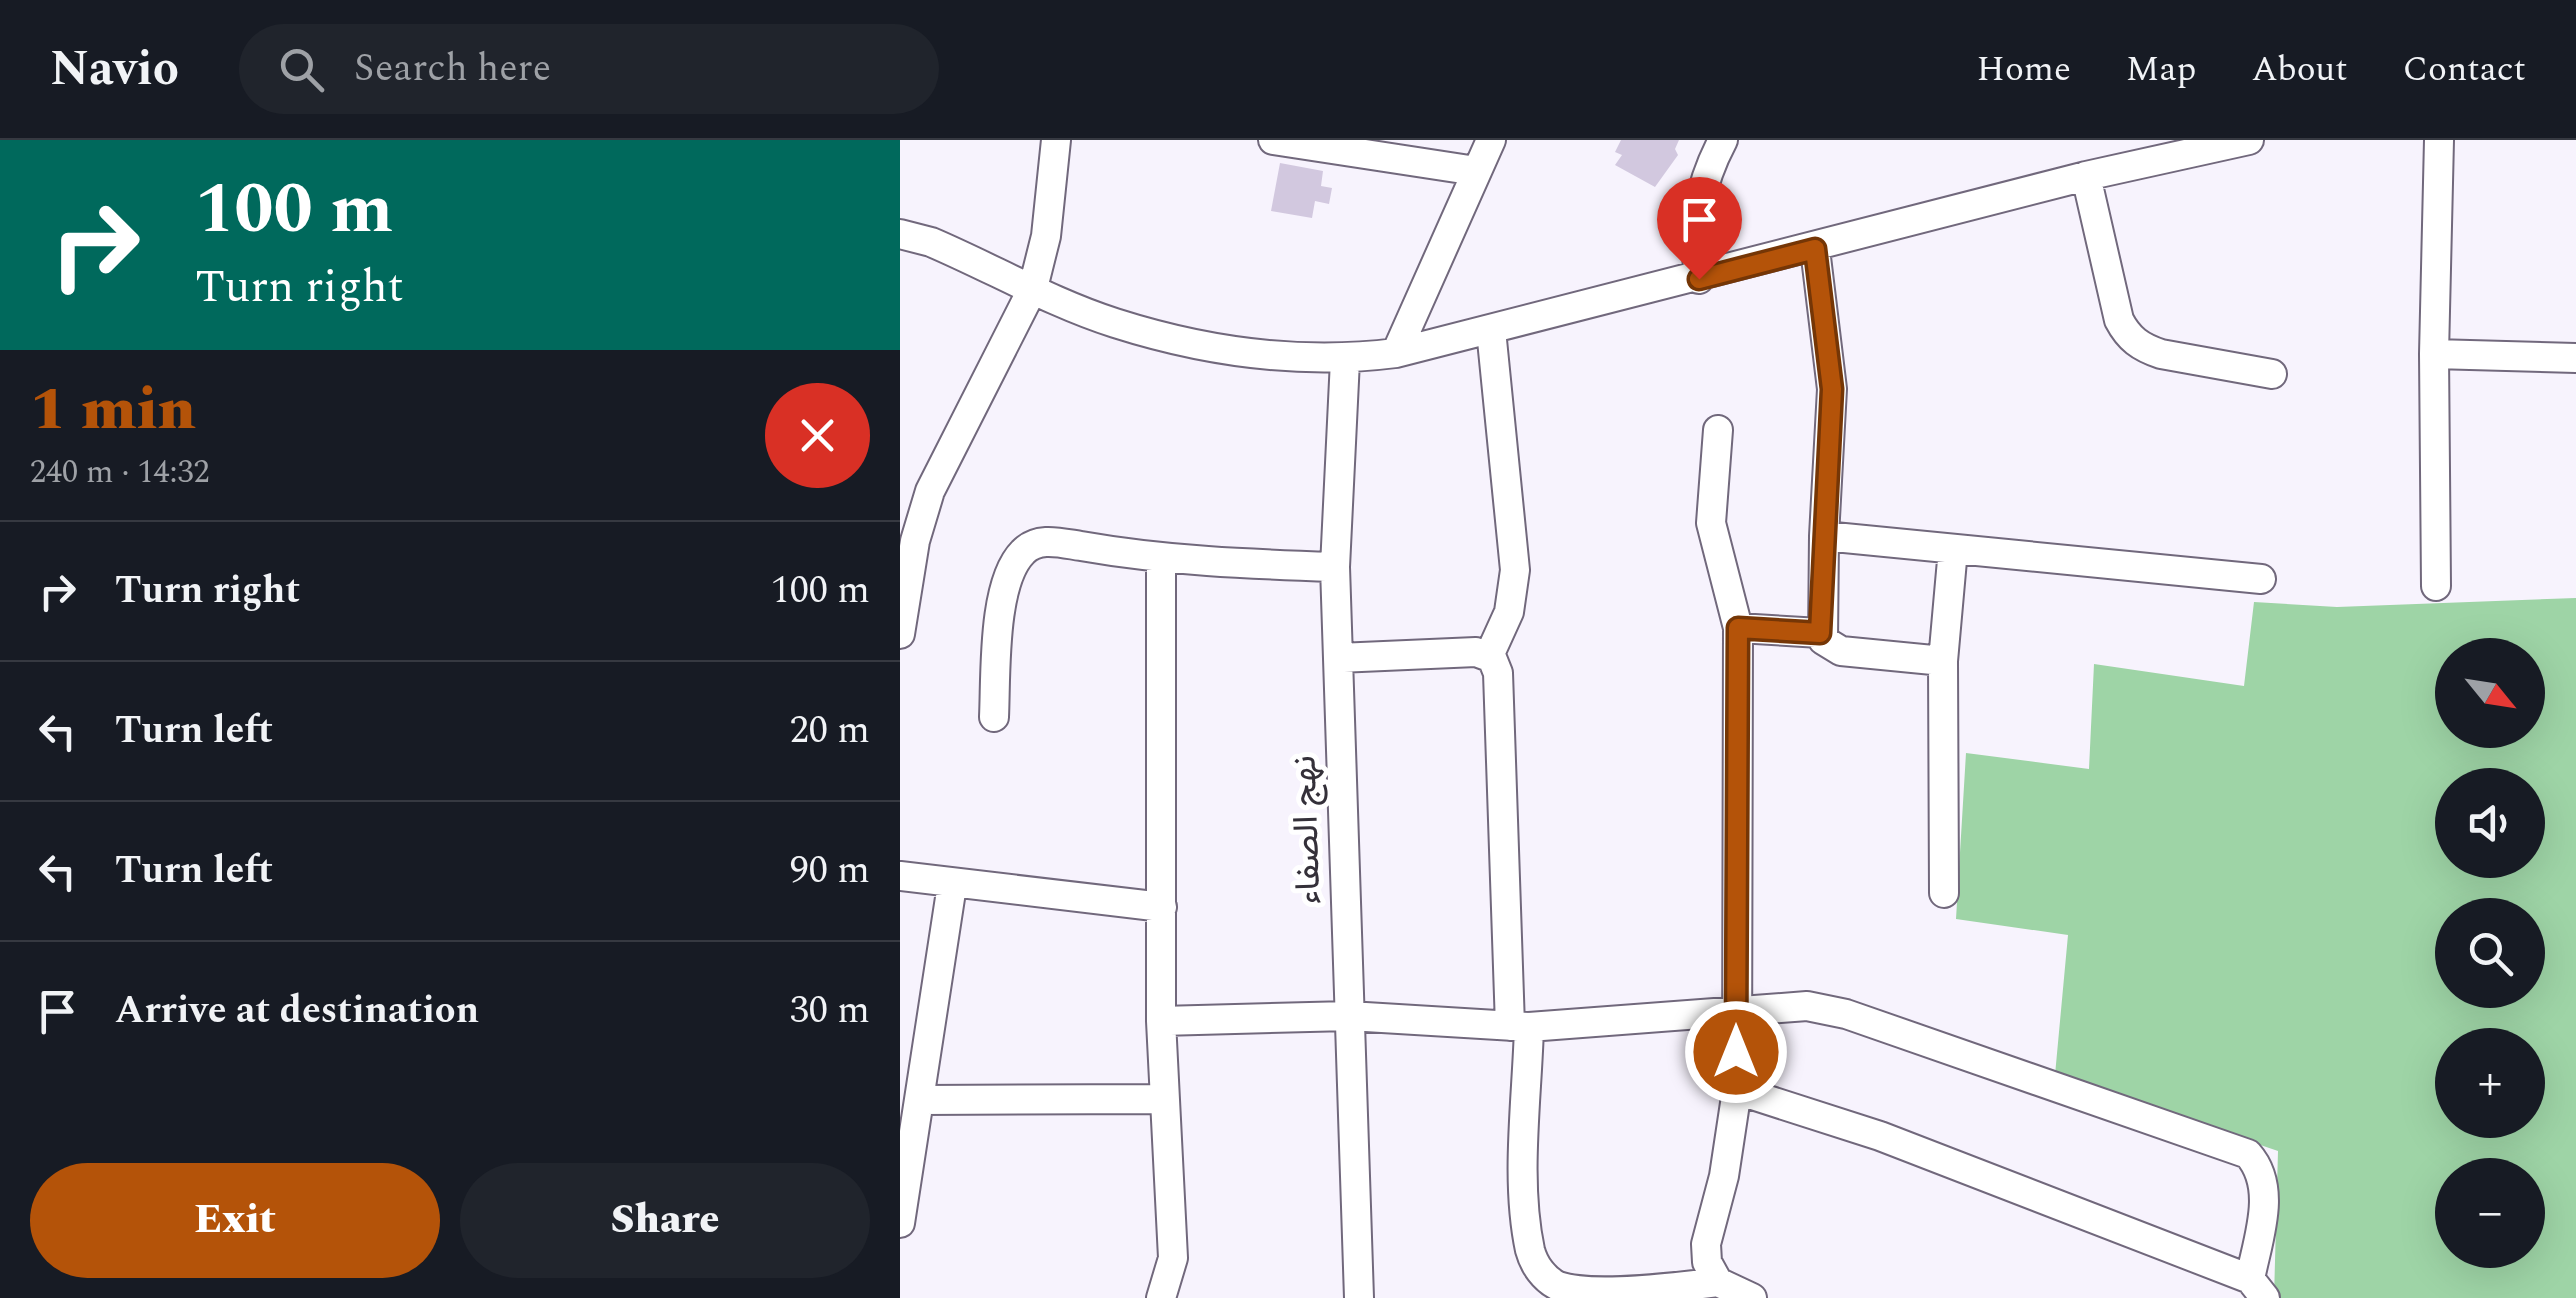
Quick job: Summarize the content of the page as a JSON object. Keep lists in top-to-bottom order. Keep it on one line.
{"streets":{"street":["نهج الصفاء"]},"north":"bottom right","page":{"header":"Navio","search":"Search here","nav":["Home","Map","About","Contact"],"turn":["100 m","Turn right"],"heading":["1 min","240 m · 14:32"],"list":[{"name":"Turn right","value":"100 m"},{"name":"Turn left","value":"20 m"},{"name":"Turn left","value":"90 m"},{"name":"Arrive at destination","value":"30 m"}],"map_buttons":["+","−"],"buttons":["Exit","Share"]}}
